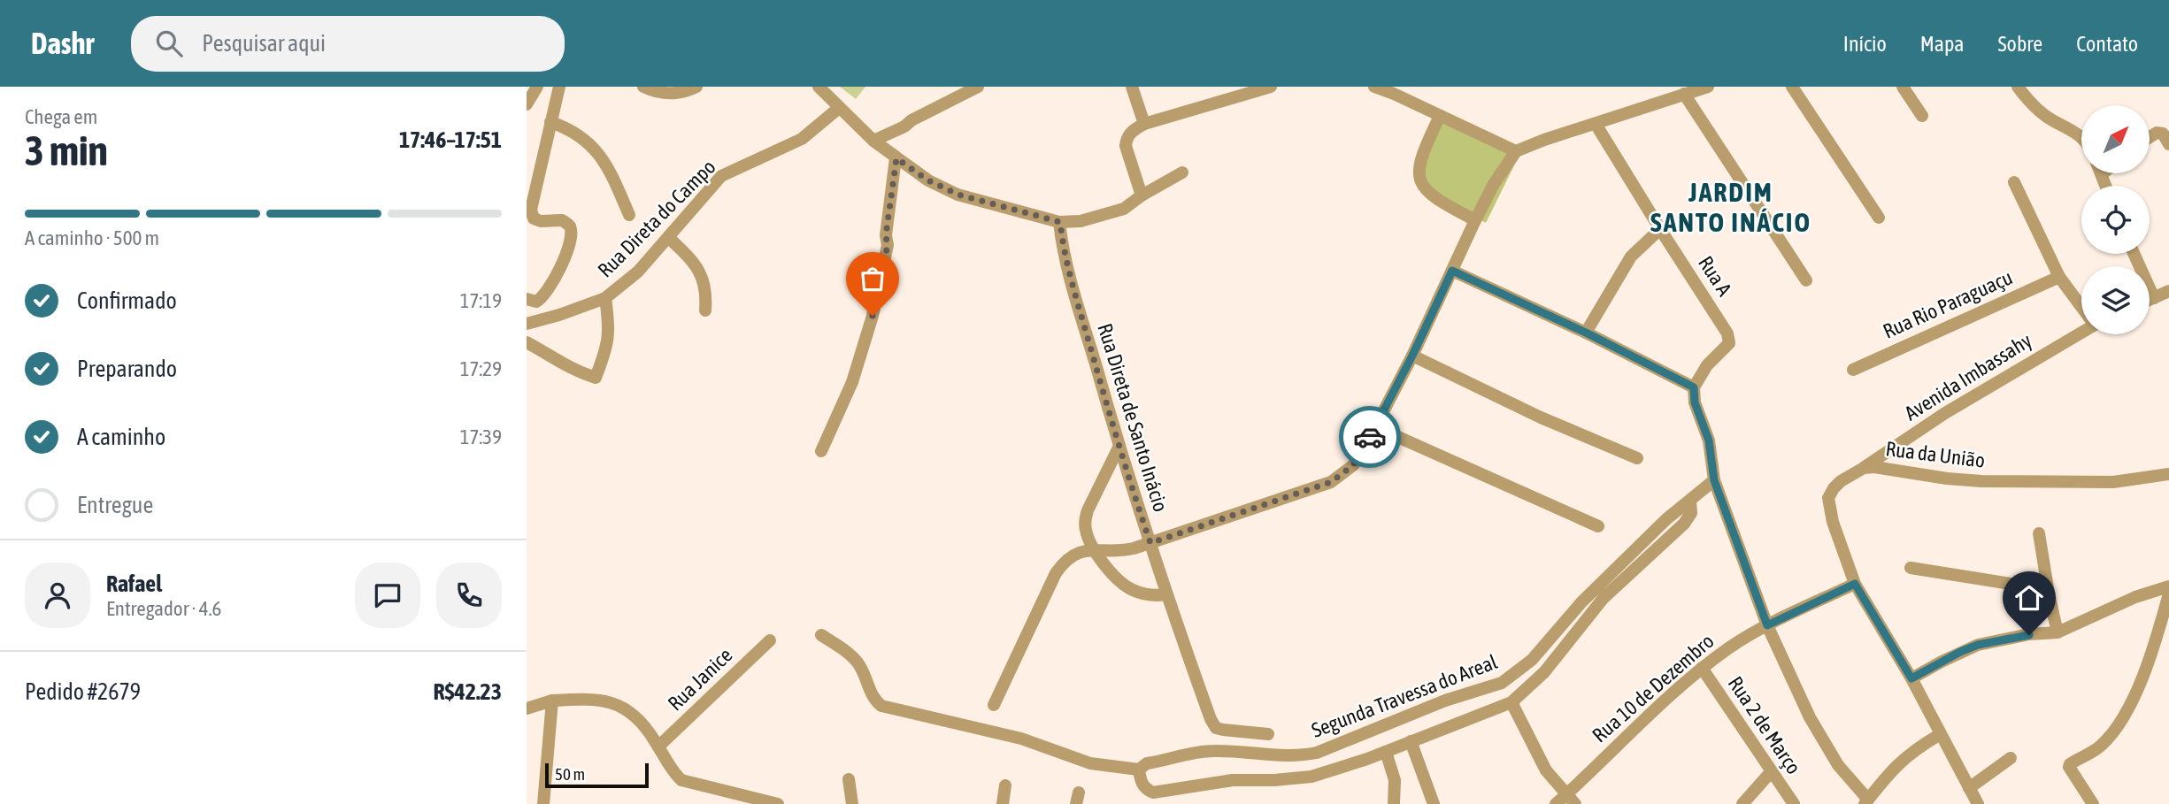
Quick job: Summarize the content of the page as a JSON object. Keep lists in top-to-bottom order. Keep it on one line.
{"streets":{"street":["Rua Direta do Campo","Rua A","Rua Rio Paraguaçu","Avenida Imbassahy","Rua Direta de Santo Inácio","Rua da União","Rua Janice","Rua 10 de Dezembro","Segunda Travessa do Areal","Rua 2 de Março"]},"crossings":[["Avenida Imbassahy","Rua da União"],["Rua da União","Rua 10 de Dezembro"],["Rua 10 de Dezembro","Rua 2 de Março"]],"districts":["JARDIM SANTO INÁCIO"],"scale_bar":"50 m","north":"top right","page":{"header":"Dashr","search":"Pesquisar aqui","nav":["Início","Mapa","Sobre","Contato"],"heading":["3 min","Chega em","17:46–17:51"],"panel":["Rafael","Entregador · 4.6","Pedido #2679","R$42.23"],"bar":"A caminho · 500 m","list":[["Confirmado","17:19"],["Preparando","17:29"],["A caminho","17:39"],"Entregue"],"scale":"50 m"}}
